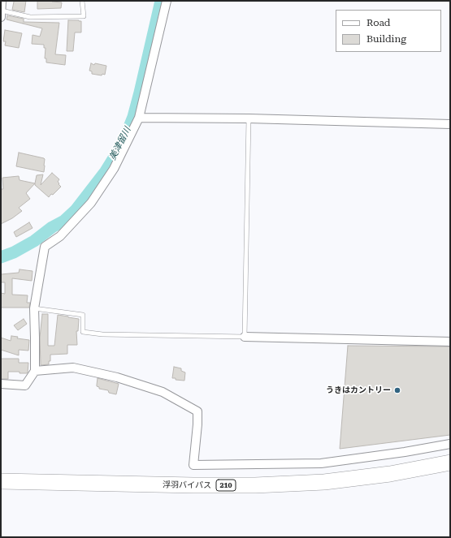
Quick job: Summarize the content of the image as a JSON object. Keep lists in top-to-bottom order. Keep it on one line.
{"streets":{"highway":["浮羽バイパス","210"]},"water":["美津留川"],"places":["うきはカントリー"],"legend":["Road","Building"]}
